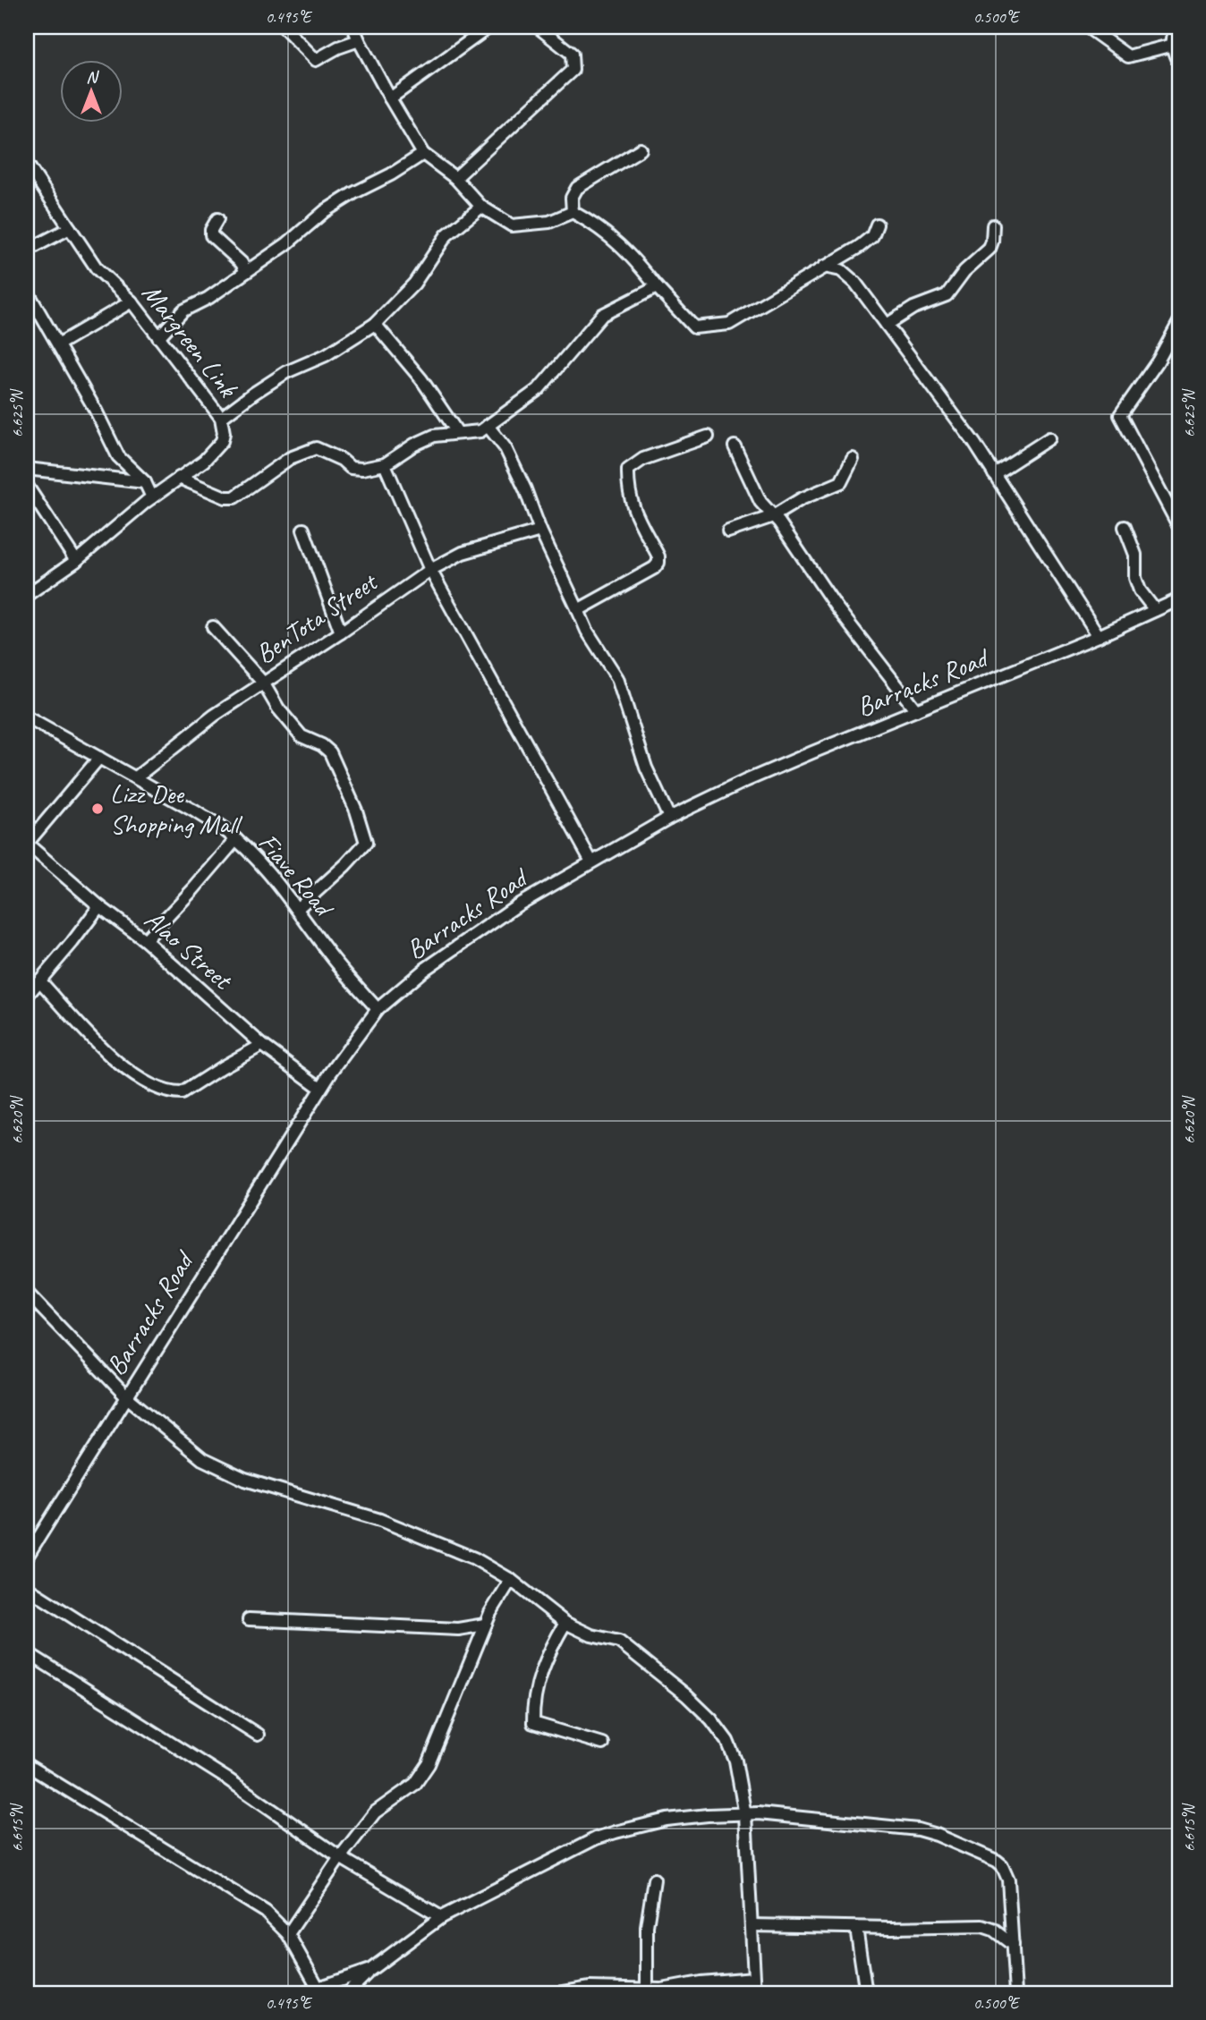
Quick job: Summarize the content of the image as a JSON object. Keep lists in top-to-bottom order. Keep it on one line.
{"streets":{"street":["Margreen Link","BenTota Street","Barracks Road","Fiave Road","Alao Street"]},"crossings":[["BenTota Street","Fiave Road"],["Barracks Road","Fiave Road"],["Barracks Road","Alao Street"]],"places":["Lizz Dee Shopping Mall"],"north":"top","coordinates":["0.495°E","0.500°E","6.625°N","6.620°N","6.615°N"]}
